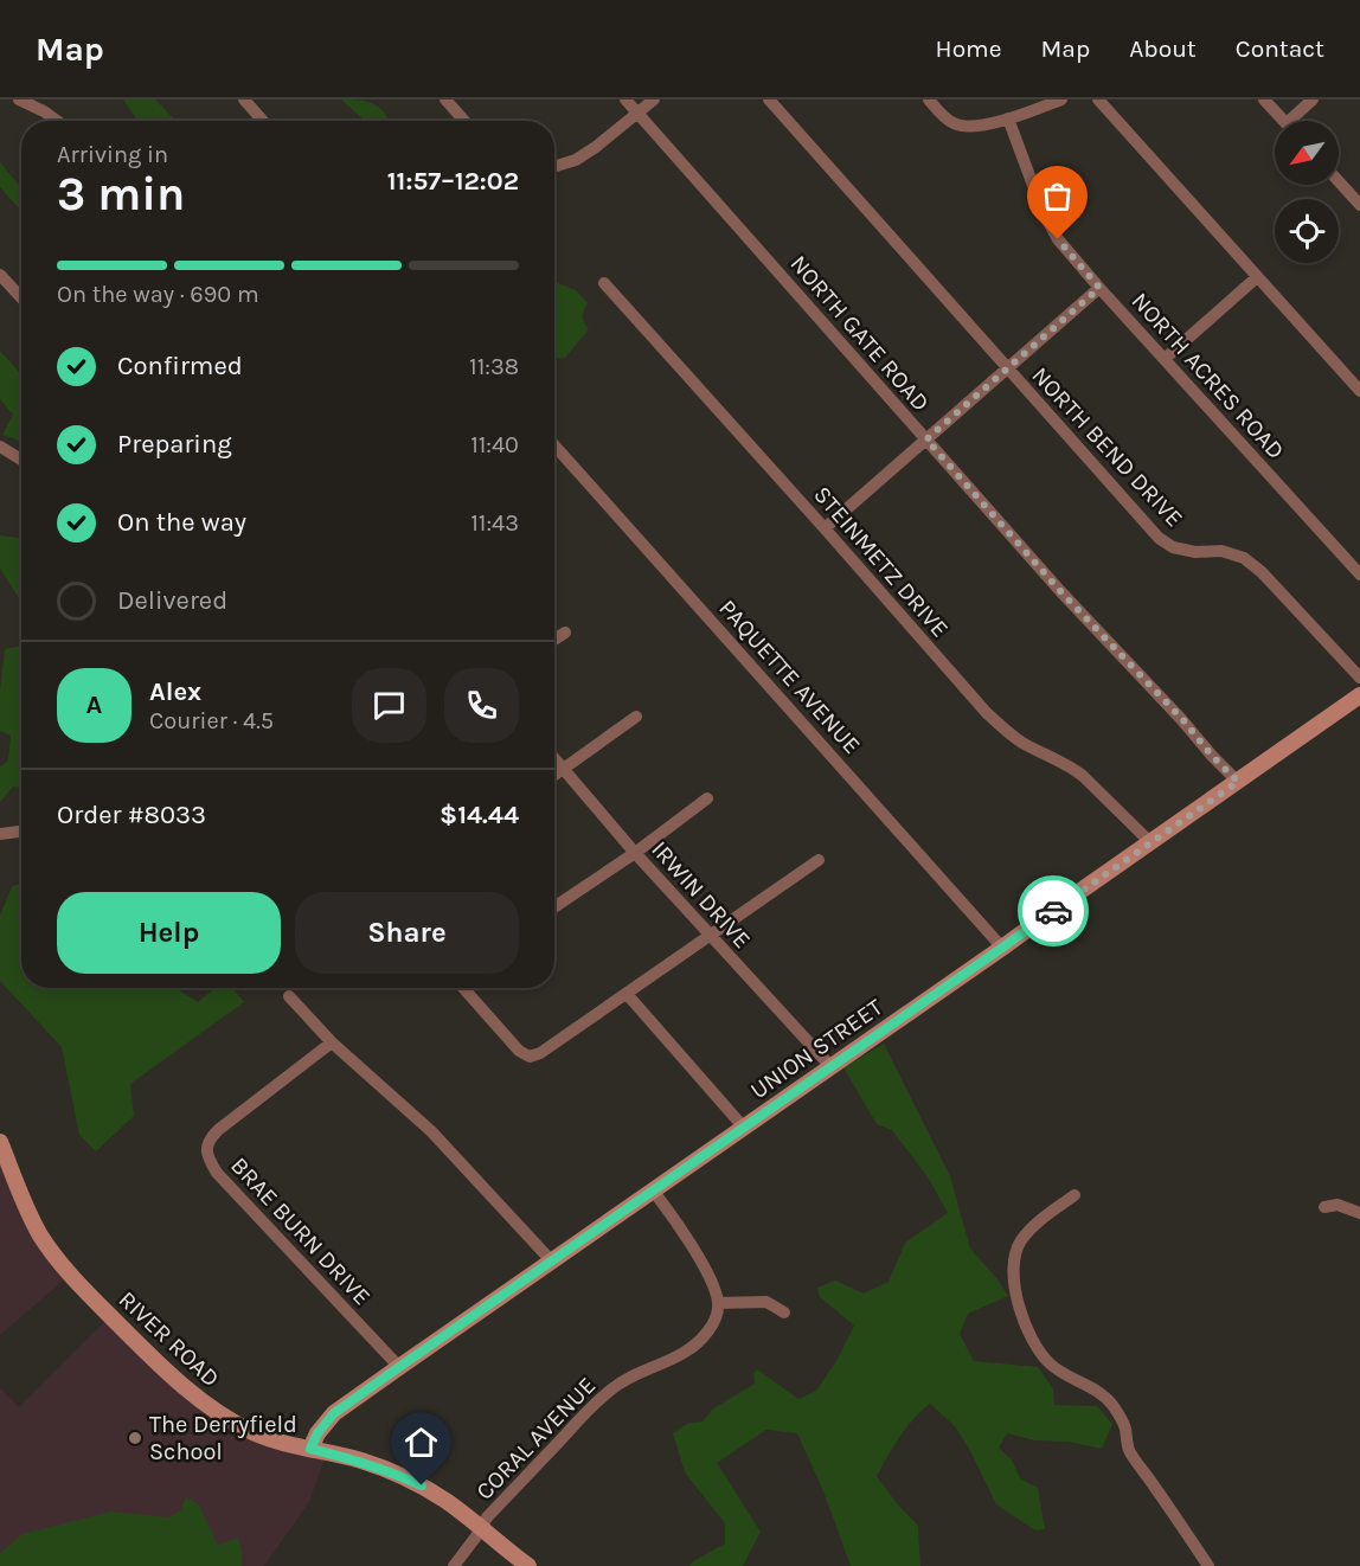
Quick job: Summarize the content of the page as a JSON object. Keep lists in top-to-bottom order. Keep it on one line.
{"streets":{"street":["NORTH GATE ROAD","NORTH ACRES ROAD","NORTH BEND DRIVE","STEINMETZ DRIVE","PAQUETTE AVENUE","IRWIN DRIVE","UNION STREET","BRAE BURN DRIVE","RIVER ROAD","CORAL AVENUE"]},"crossings":[["NORTH GATE ROAD","UNION STREET"],["STEINMETZ DRIVE","UNION STREET"],["PAQUETTE AVENUE","UNION STREET"],["IRWIN DRIVE","UNION STREET"],["UNION STREET","BRAE BURN DRIVE"],["UNION STREET","RIVER ROAD"],["RIVER ROAD","CORAL AVENUE"]],"places":["The Derryfield School"],"north":"bottom left","page":{"header":"Map","nav":["Home","Map","About","Contact"],"heading":["3 min","Arriving in","11:57–12:02"],"panel":["Alex","Courier · 4.5","Order #8033","$14.44"],"bar":"On the way · 690 m","list":[["Confirmed","11:38"],["Preparing","11:40"],["On the way","11:43"],"Delivered"],"round":"A","buttons":["Help","Share"]}}
